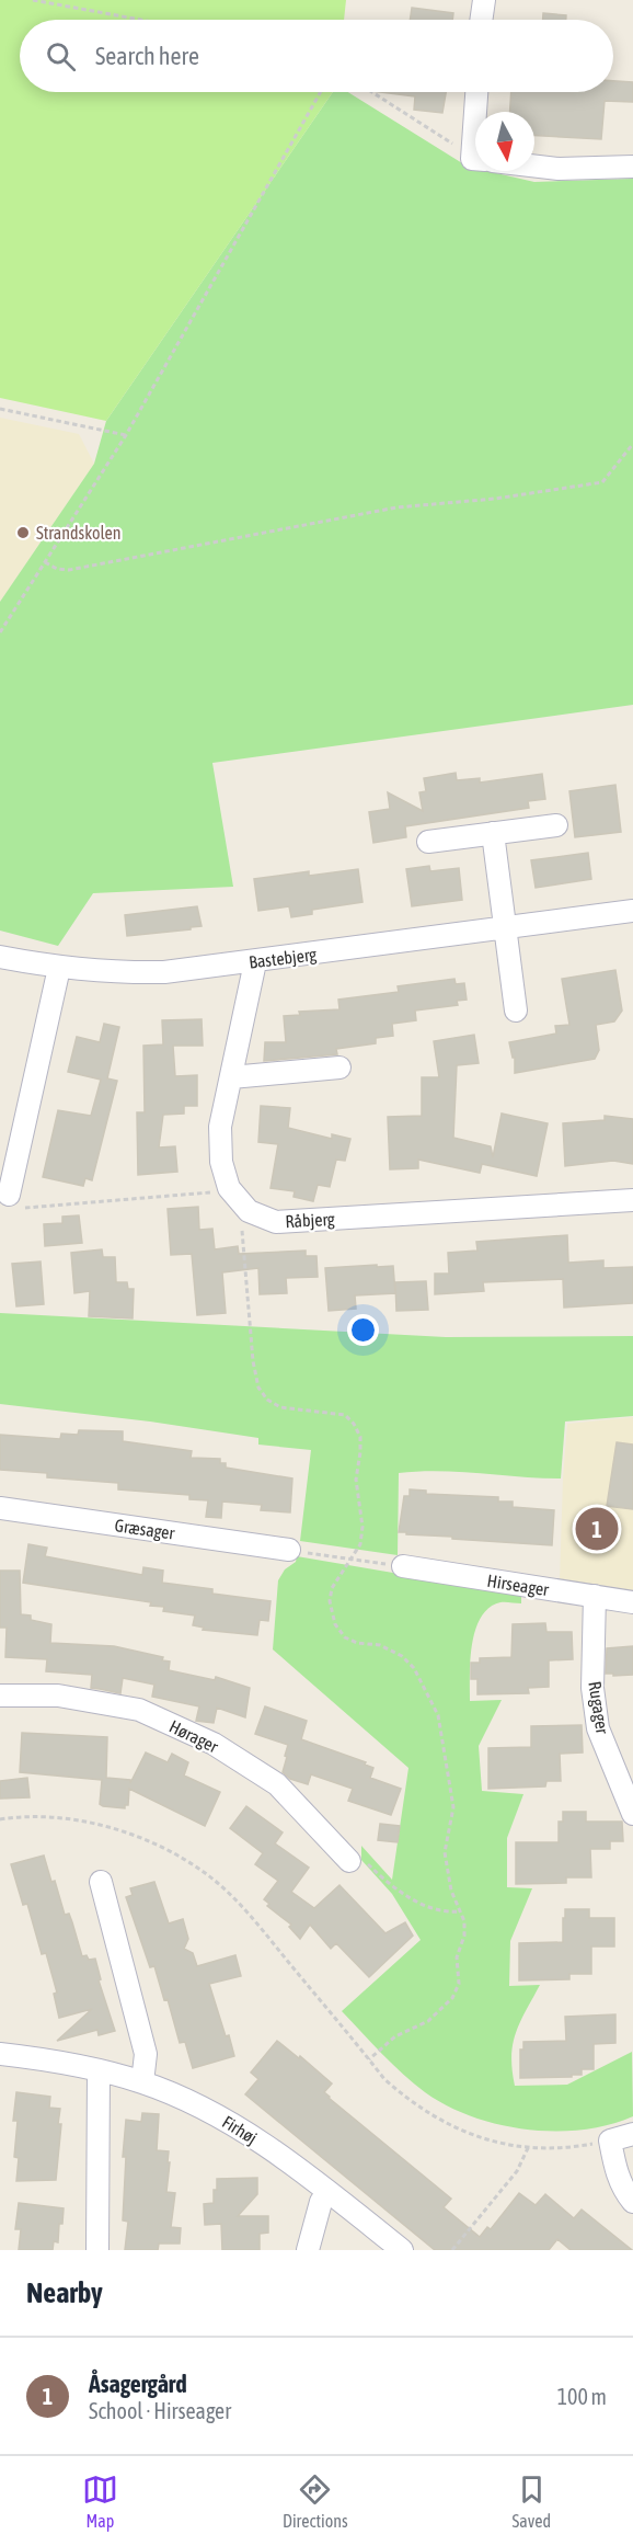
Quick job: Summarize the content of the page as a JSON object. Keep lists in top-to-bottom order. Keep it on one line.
{"streets":{"street":["Bastebjerg","Råbjerg","Græsager","Hirseager","Rugager","Hørager","Firhøj"]},"crossings":[["Hirseager","Rugager"]],"places":["Strandskolen"],"north":"bottom","page":{"search":"Search here","pins":"1","heading":"Nearby","list":[{"mark":"1","name":"Åsagergård","note":"School · Hirseager","value":"100 m"}],"nav":["Map","Directions","Saved"]}}
